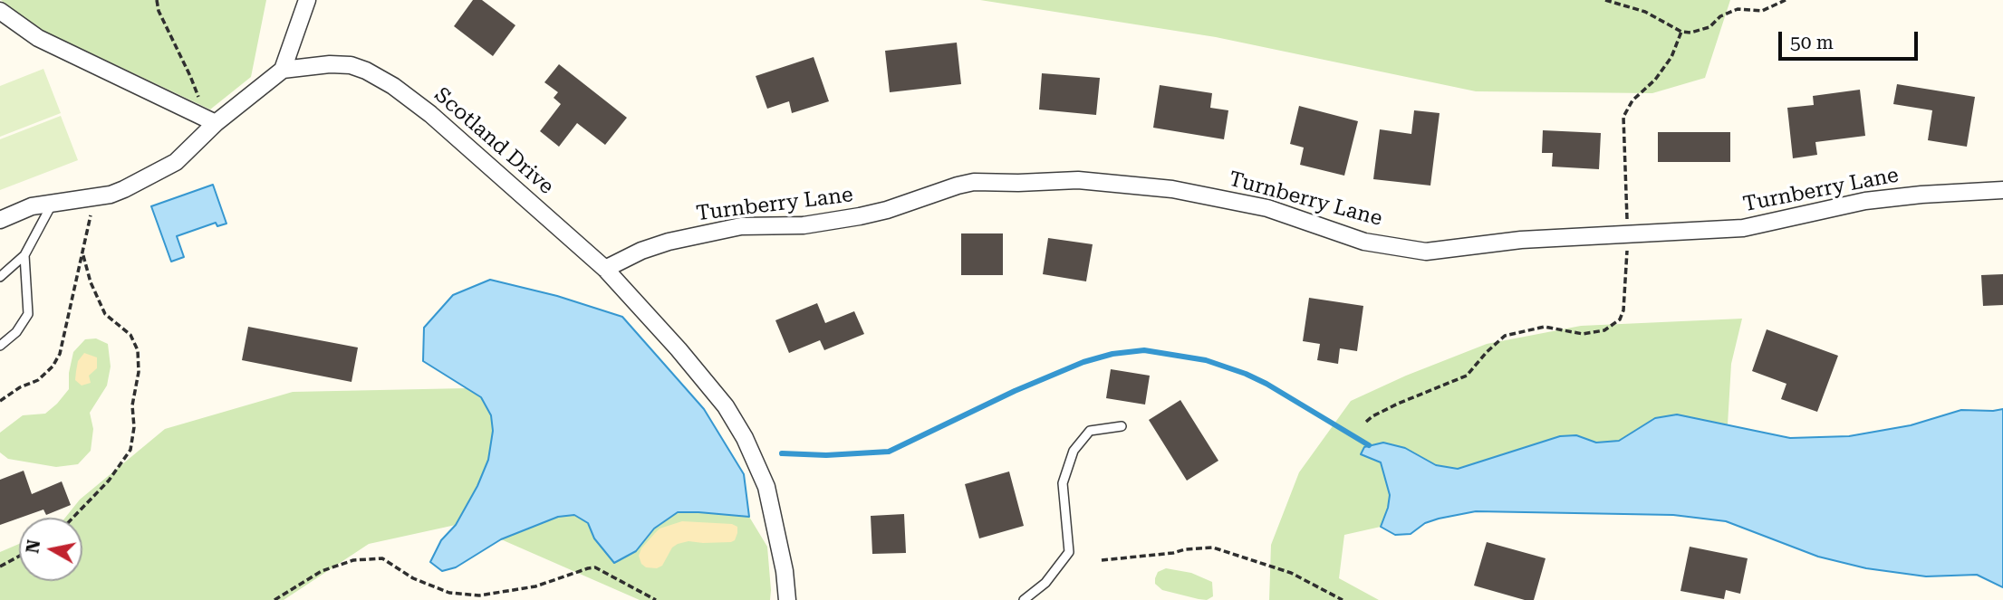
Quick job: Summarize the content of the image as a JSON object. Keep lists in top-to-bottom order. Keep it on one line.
{"streets":{"street":["Scotland Drive","Turnberry Lane"]},"crossings":[["Scotland Drive","Turnberry Lane"]],"scale_bar":"50 m","north":"left"}
